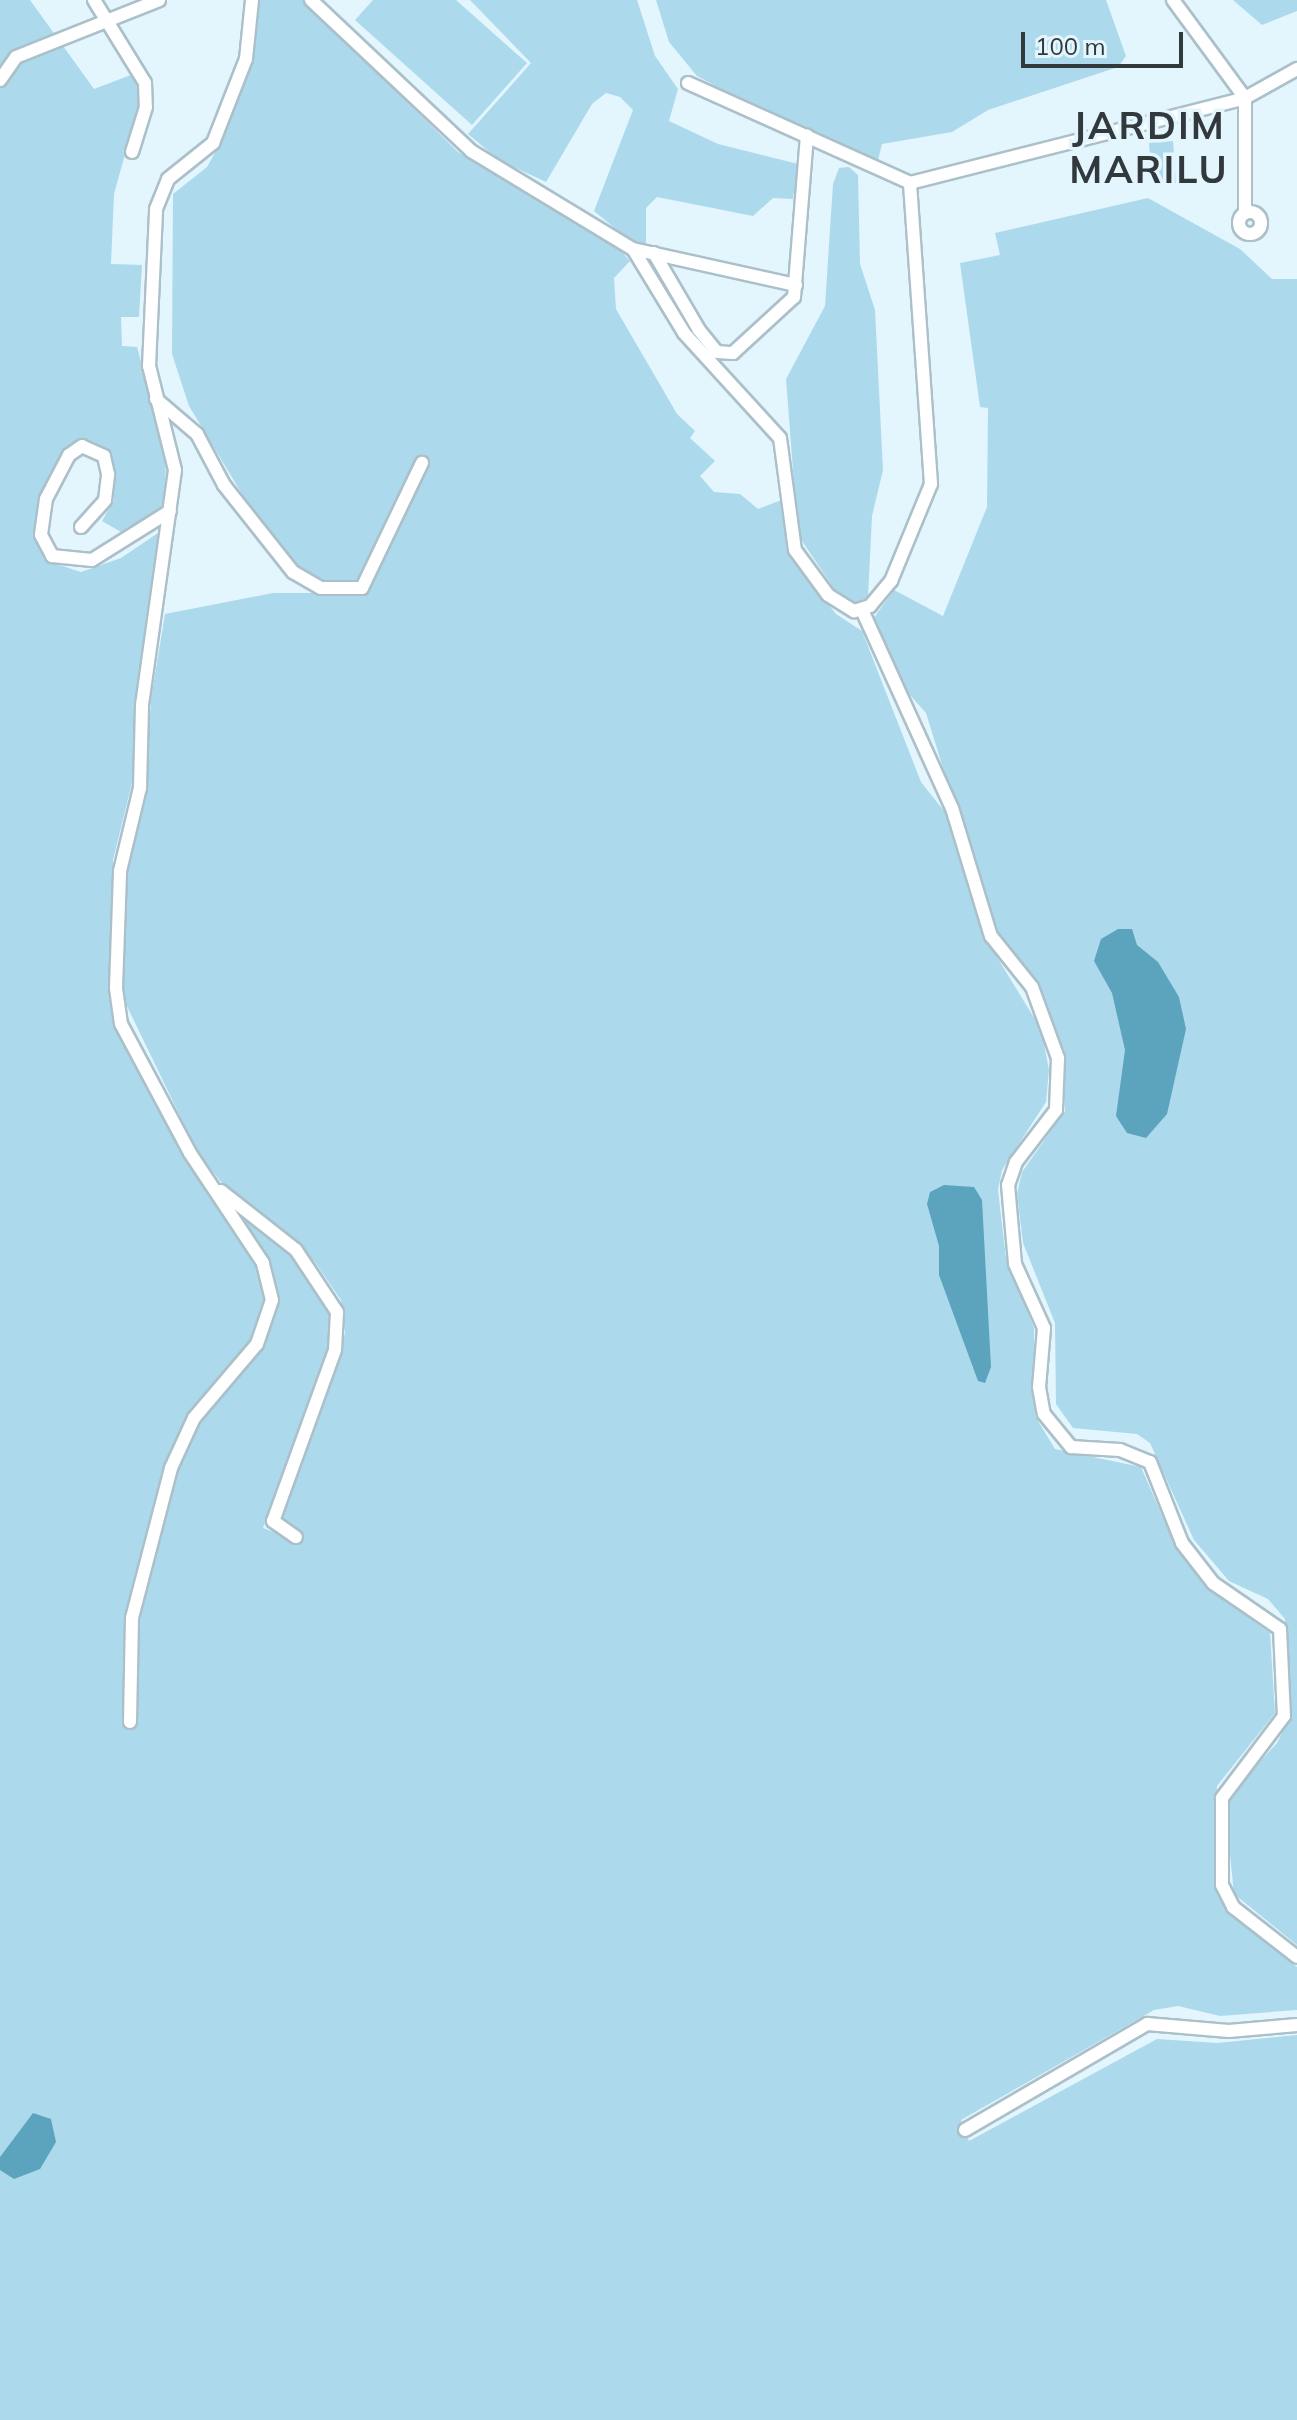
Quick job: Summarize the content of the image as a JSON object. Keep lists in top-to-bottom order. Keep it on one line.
{"districts":["JARDIM MARILU"],"scale_bar":"100 m"}
